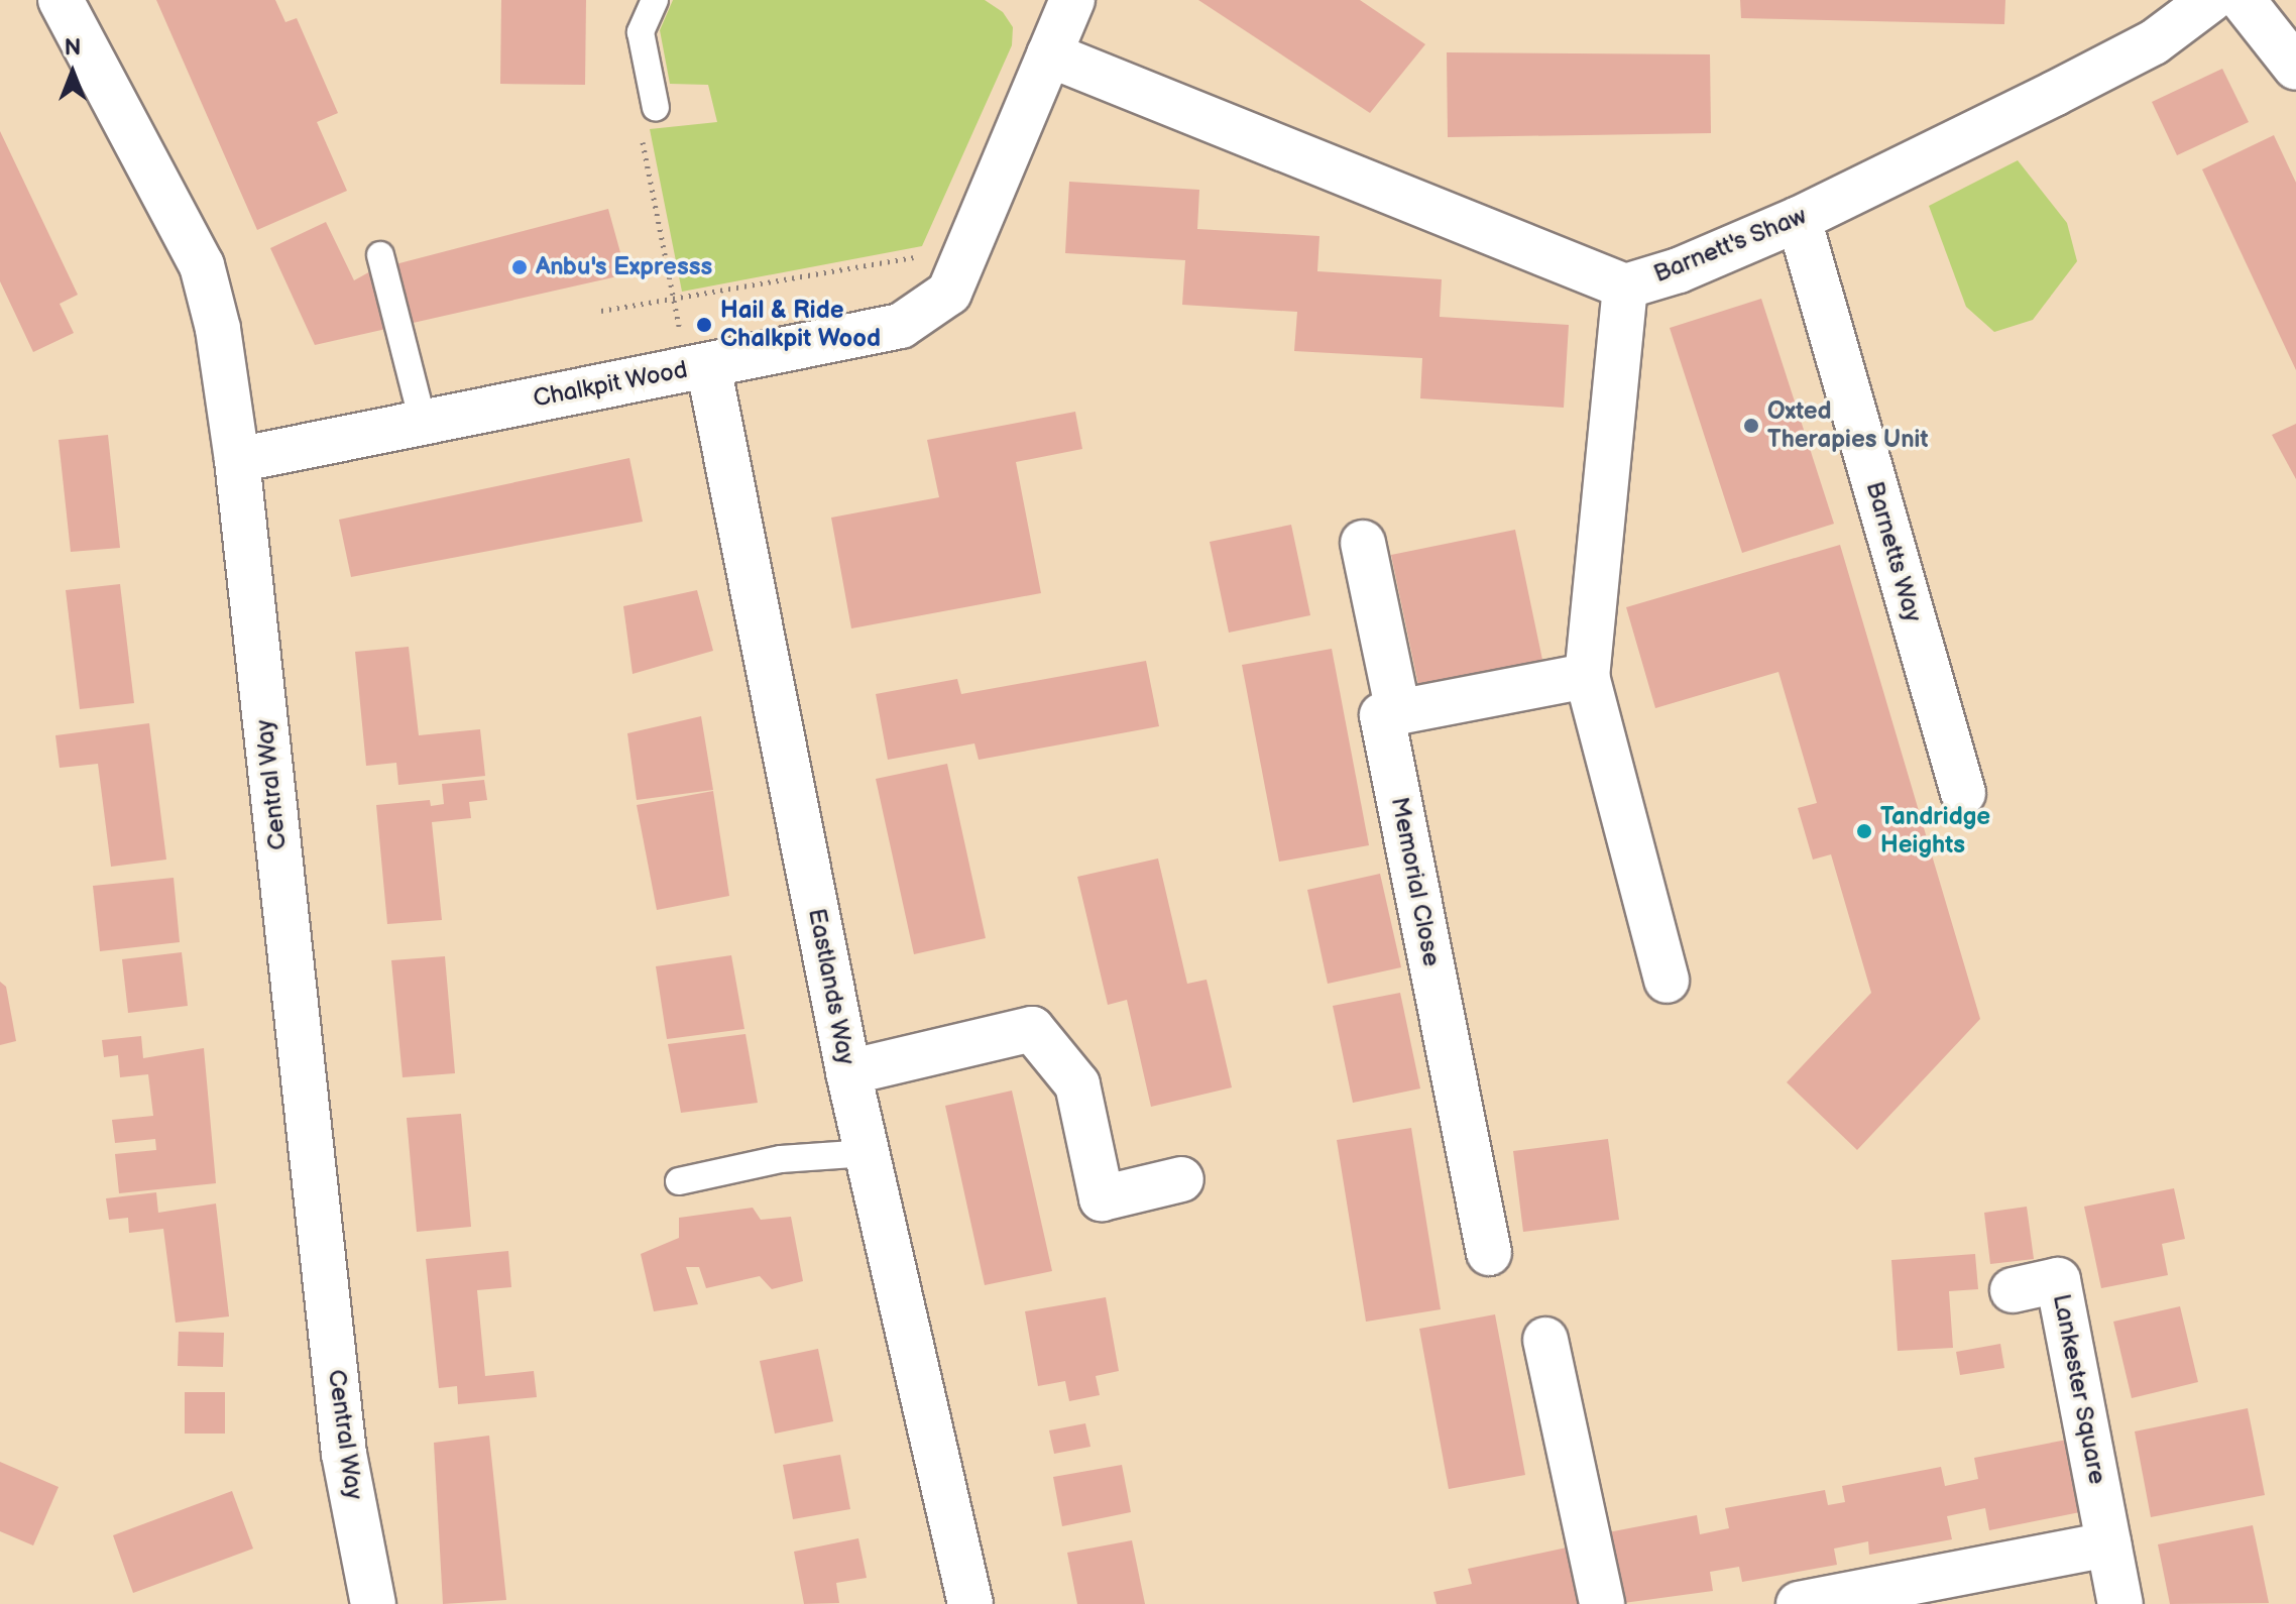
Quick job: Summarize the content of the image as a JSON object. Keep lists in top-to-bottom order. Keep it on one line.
{"streets":{"street":["Barnett's Shaw","Chalkpit Wood","Barnetts Way","Central Way","Memorial Close","Eastlands Way","Lankester Square"]},"crossings":[["Barnett's Shaw","Chalkpit Wood"],["Barnett's Shaw","Barnetts Way"],["Chalkpit Wood","Central Way"],["Chalkpit Wood","Eastlands Way"]],"places":["Anbu's Expresss","Hail & Ride Chalkpit Wood","Oxted Therapies Unit","Tandridge Heights"],"north":"top"}
